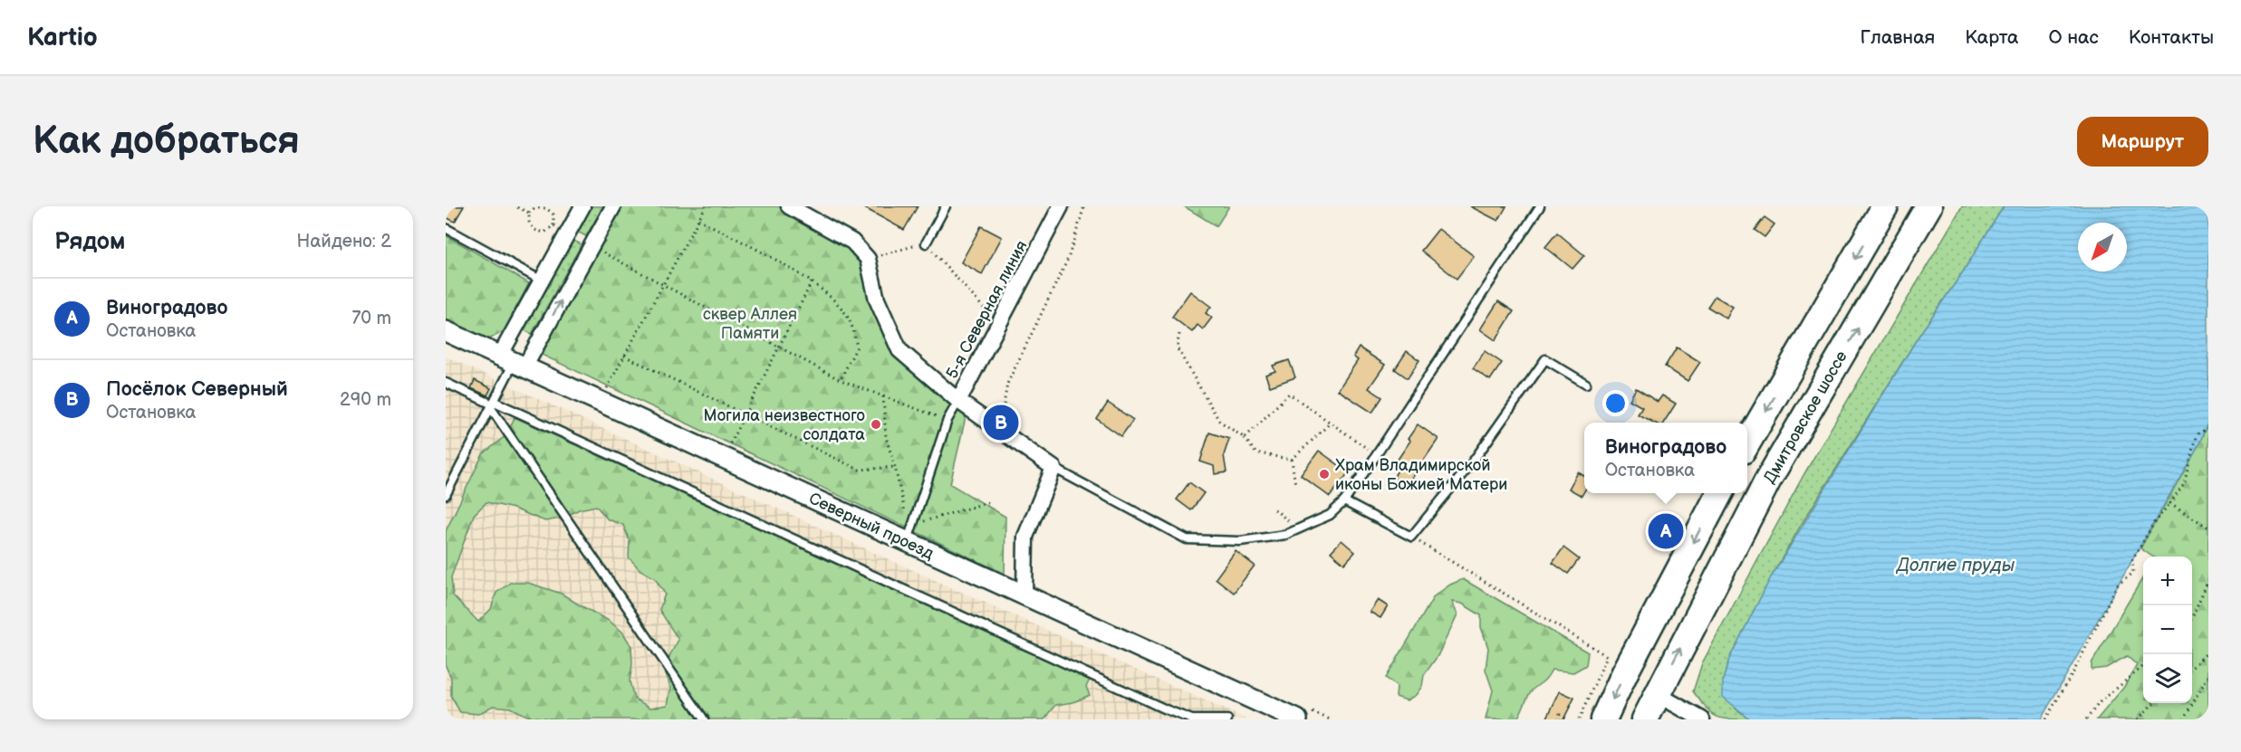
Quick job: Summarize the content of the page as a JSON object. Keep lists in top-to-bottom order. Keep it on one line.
{"streets":{"highway":["Дмитровское шоссе"],"street":["5-я Северная линия","Северный проезд"]},"water":["Долгие пруды"],"parks":["сквер Аллея Памяти"],"places":["Могила неизвестного солдата","Храм Владимирской иконы Божией Матери"],"north":"bottom left","page":{"header":"Kartio","nav":["Главная","Карта","О нас","Контакты"],"buttons":"Маршрут","title":"Как добраться","heading":["Рядом","Найдено: 2"],"list":[{"mark":"A","name":"Виноградово","note":"Остановка","value":"70 m"},{"mark":"B","name":"Посёлок Северный","note":"Остановка","value":"290 m"}],"pins":["B","A"],"popup":["Виноградово","Остановка"],"map_buttons":["+","−"]}}
